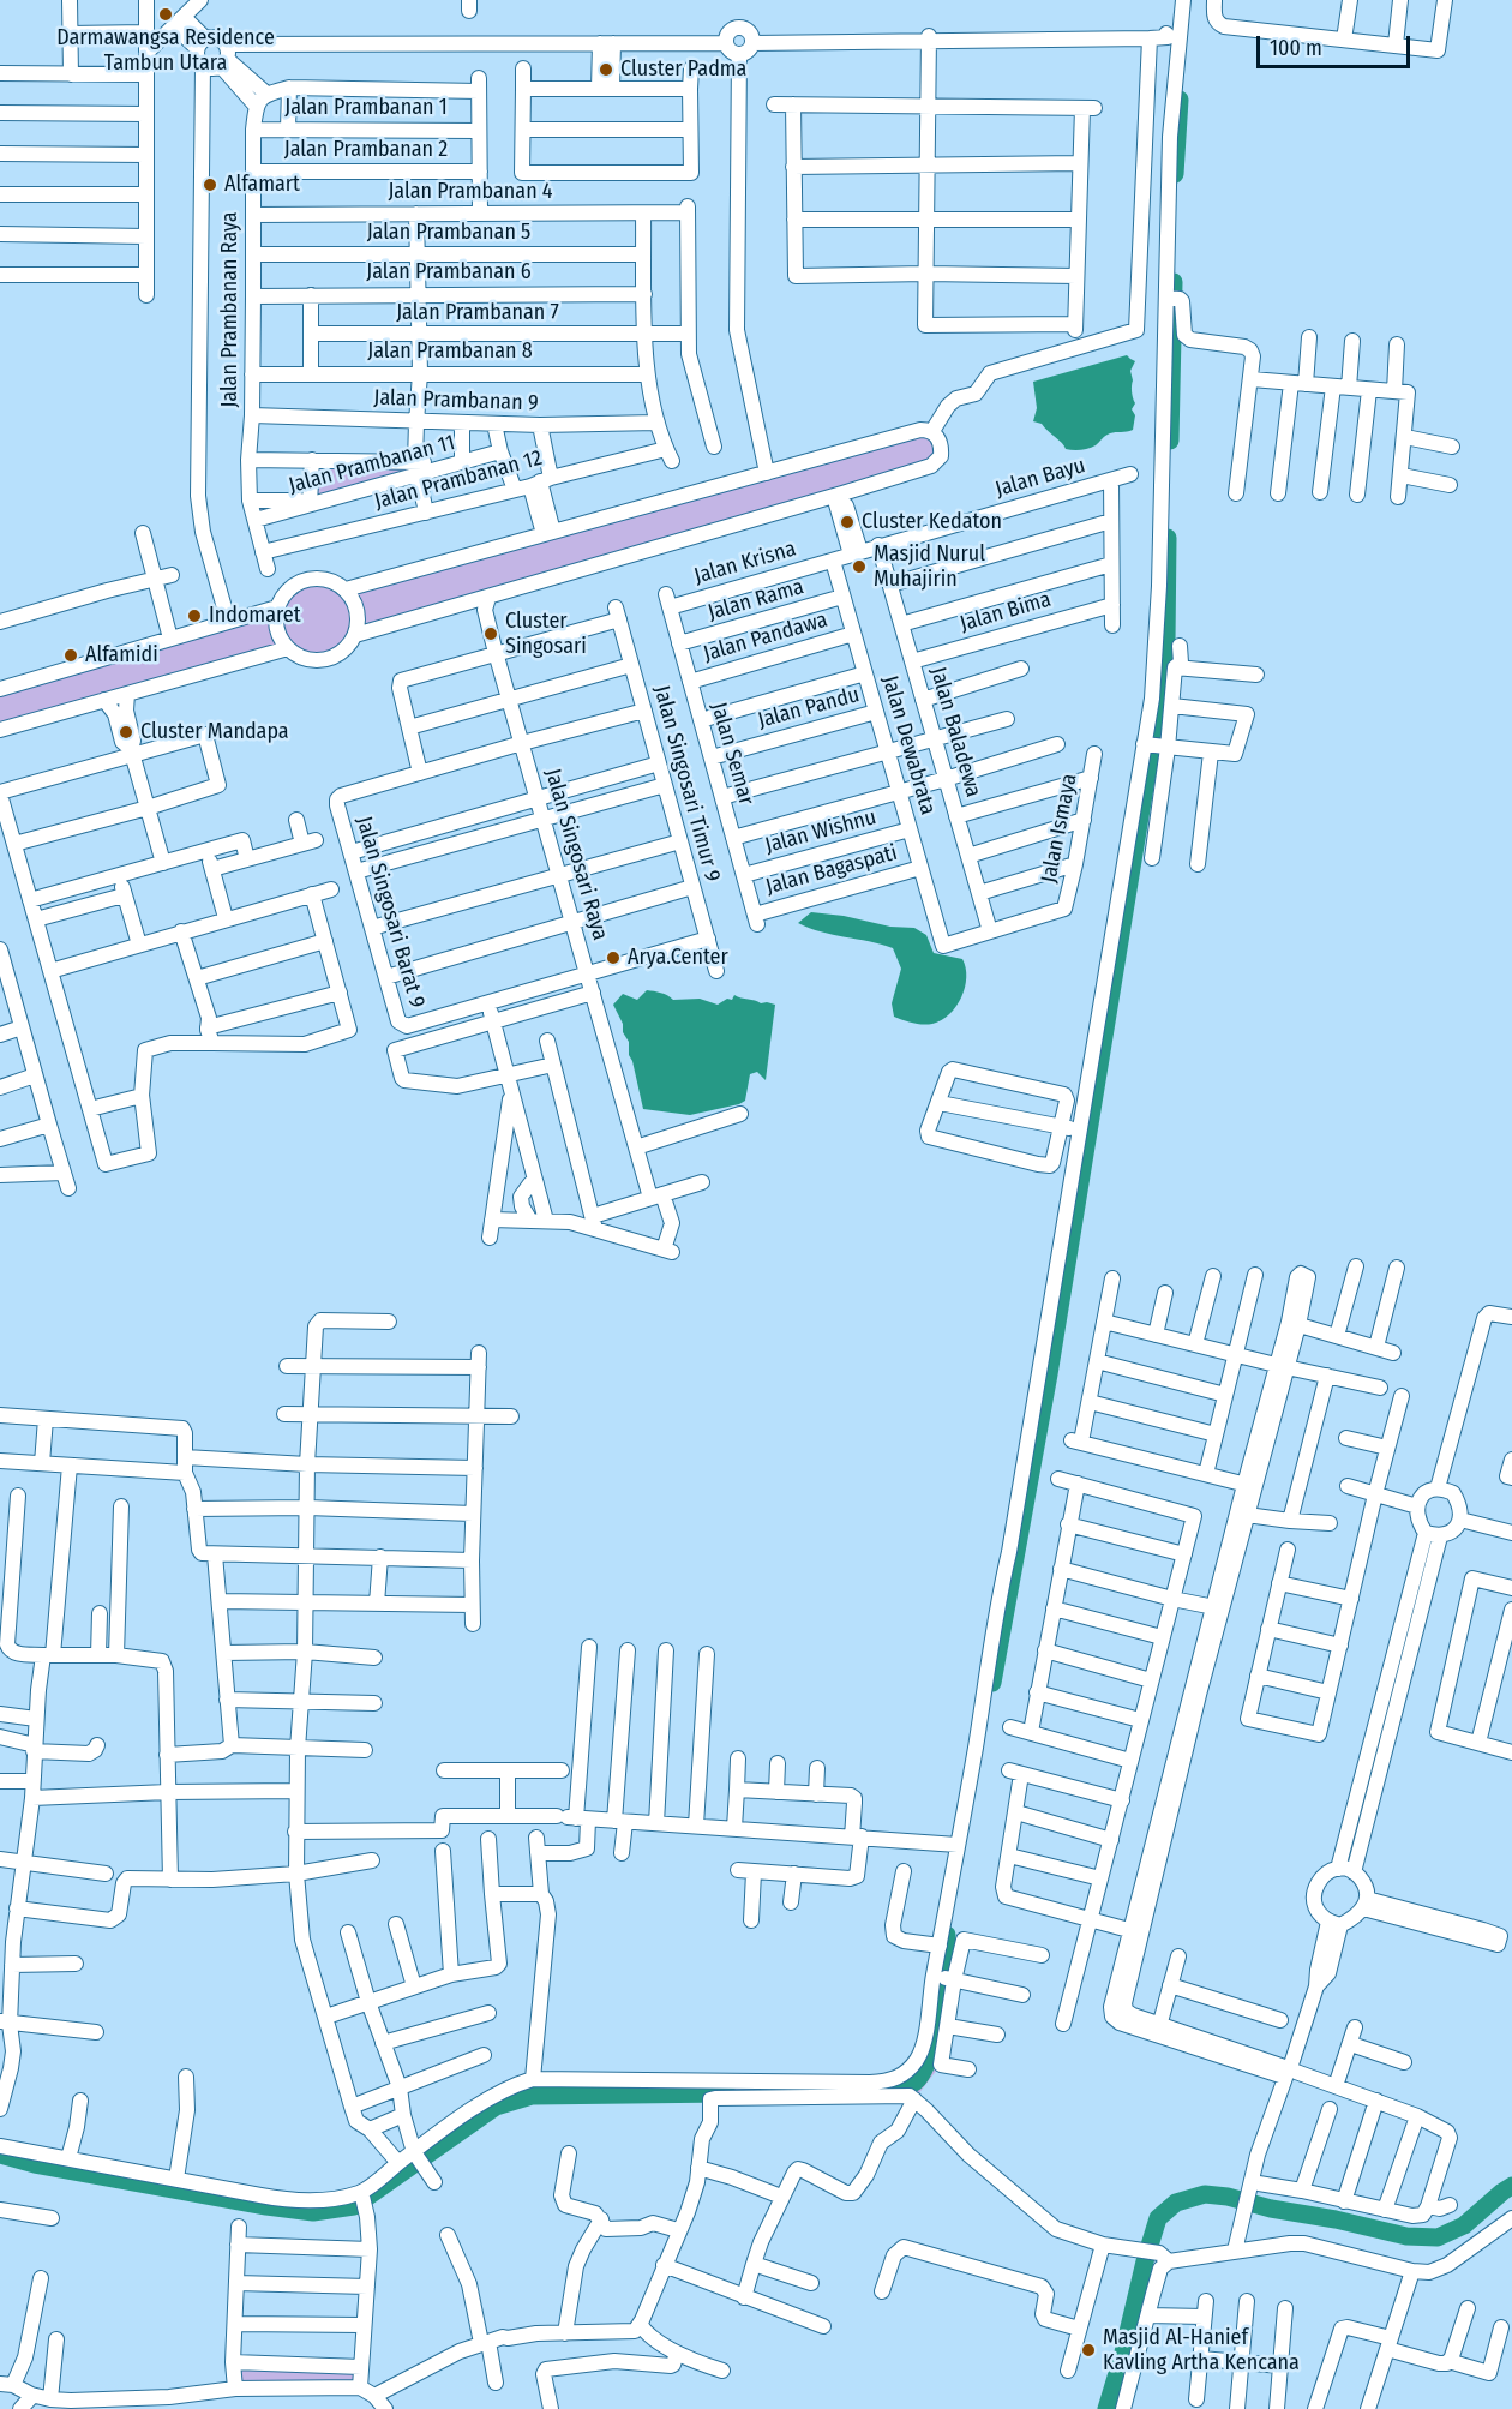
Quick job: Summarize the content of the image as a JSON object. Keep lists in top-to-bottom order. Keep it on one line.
{"streets":{"street":["Jalan Prambanan 1","Jalan Prambanan 2","Jalan Prambanan 4","Jalan Prambanan 5","Jalan Prambanan 6","Jalan Prambanan Raya","Jalan Prambanan 7","Jalan Prambanan 8","Jalan Prambanan 9","Jalan Prambanan 11","Jalan Bayu","Jalan Prambanan 12","Jalan Krisna","Jalan Rama","Jalan Bima","Jalan Pandawa","Jalan Pandu","Jalan Baladewa","Jalan Dewabrata","Jalan Semar","Jalan Singosari Timur 9","Jalan Ismaya","Jalan Wishnu","Jalan Singosari Raya","Jalan Bagaspati","Jalan Singosari Barat 9"]},"crossings":[["Jalan Prambanan 1","Jalan Prambanan Raya"],["Jalan Prambanan 2","Jalan Prambanan Raya"],["Jalan Prambanan 4","Jalan Prambanan Raya"],["Jalan Prambanan 4","Jalan Prambanan 7"],["Jalan Prambanan 5","Jalan Prambanan Raya"],["Jalan Prambanan 6","Jalan Prambanan Raya"],["Jalan Prambanan Raya","Jalan Prambanan 8"],["Jalan Prambanan Raya","Jalan Prambanan 9"],["Jalan Prambanan Raya","Jalan Prambanan 11"],["Jalan Prambanan Raya","Jalan Prambanan 12"],["Jalan Prambanan 9","Jalan Prambanan 12"],["Jalan Bayu","Jalan Krisna"],["Jalan Bayu","Jalan Baladewa"],["Jalan Krisna","Jalan Dewabrata"],["Jalan Krisna","Jalan Semar"],["Jalan Rama","Jalan Dewabrata"],["Jalan Rama","Jalan Semar"],["Jalan Bima","Jalan Baladewa"],["Jalan Pandawa","Jalan Dewabrata"],["Jalan Pandawa","Jalan Semar"],["Jalan Pandu","Jalan Dewabrata"],["Jalan Pandu","Jalan Semar"],["Jalan Baladewa","Jalan Ismaya"],["Jalan Dewabrata","Jalan Ismaya"],["Jalan Dewabrata","Jalan Wishnu"],["Jalan Dewabrata","Jalan Bagaspati"],["Jalan Semar","Jalan Wishnu"],["Jalan Semar","Jalan Bagaspati"],["Jalan Singosari Timur 9","Jalan Singosari Raya"]],"places":["Darmawangsa Residence Tambun Utara","Cluster Padma","Alfamart","Cluster Kedaton","Masjid Nurul Muhajirin","Indomaret","Cluster Singosari","Alfamidi","Cluster Mandapa","Arya.Center","Masjid Al-Hanief Kavling Artha Kencana"],"scale_bar":"100 m"}
